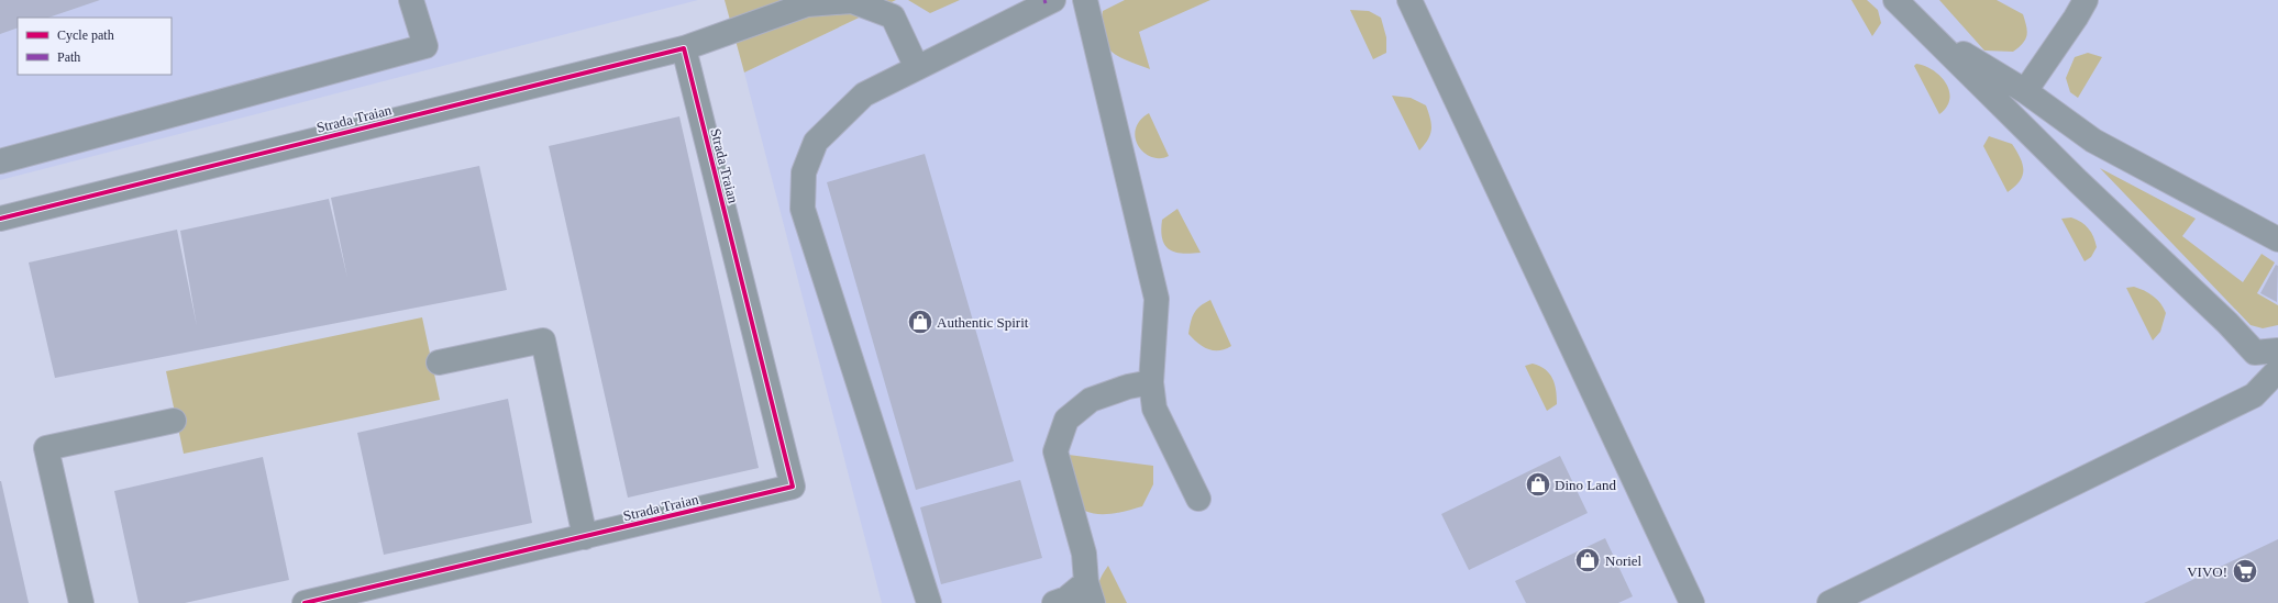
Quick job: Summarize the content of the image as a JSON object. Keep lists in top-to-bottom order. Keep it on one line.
{"streets":{"street":["Strada Traian"]},"places":{"shop":["Authentic Spirit","Dino Land","Noriel"],"supermarket":["VIVO!"]},"legend":["Cycle path","Path"]}
